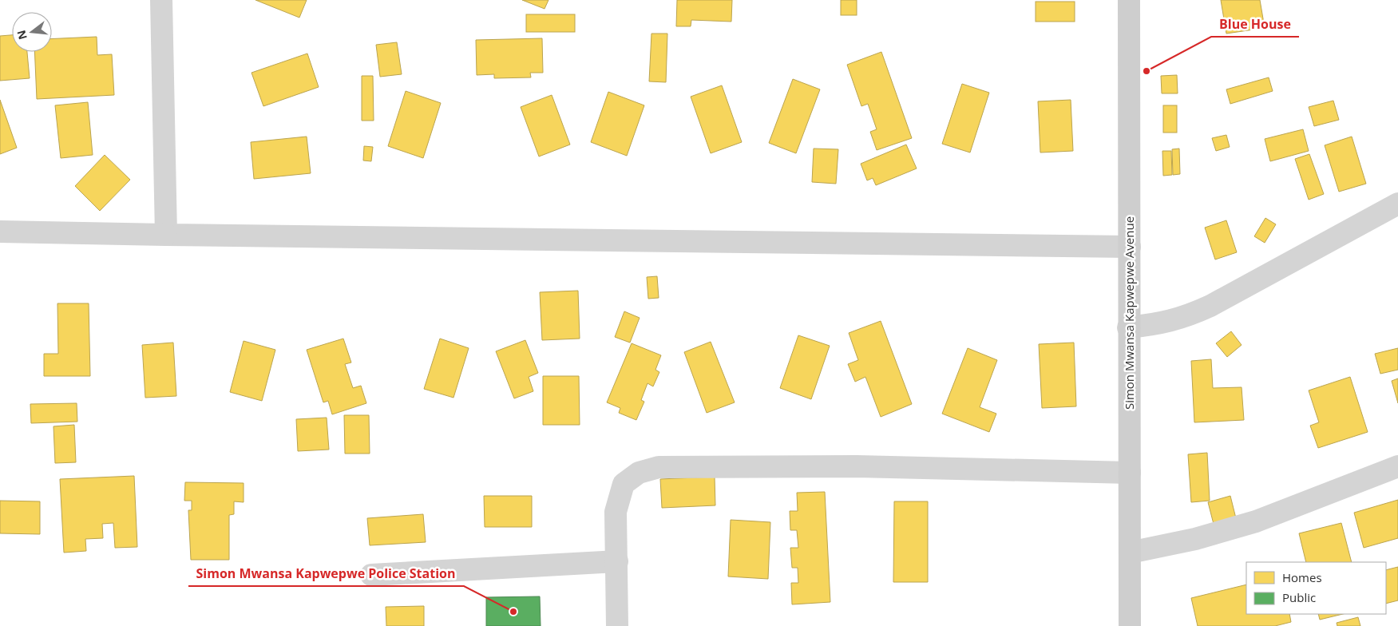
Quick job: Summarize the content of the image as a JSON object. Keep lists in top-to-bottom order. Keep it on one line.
{"streets":{"main road":["Simon Mwansa Kapwepwe Avenue"]},"places":["Blue House","Simon Mwansa Kapwepwe Police Station"],"legend":["Homes","Public"],"north":"left"}
